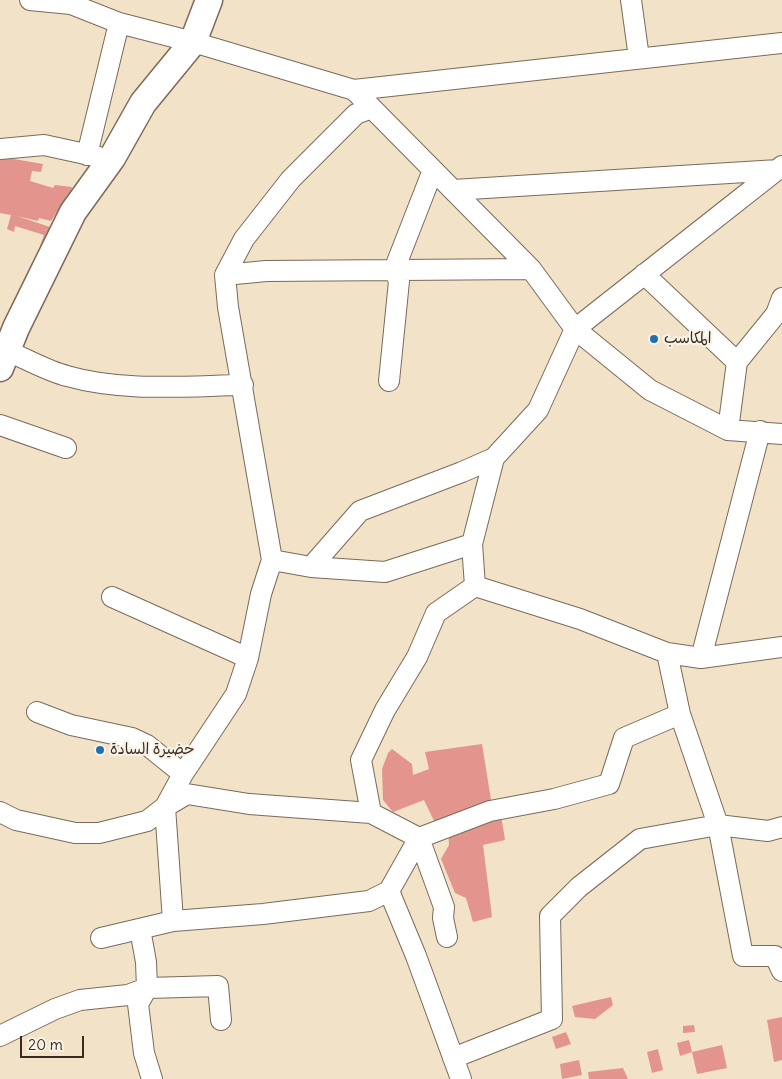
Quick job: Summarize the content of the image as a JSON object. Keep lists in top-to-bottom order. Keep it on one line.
{"places":["المكاسب","حضيرة السادة"],"scale_bar":"20 m"}
